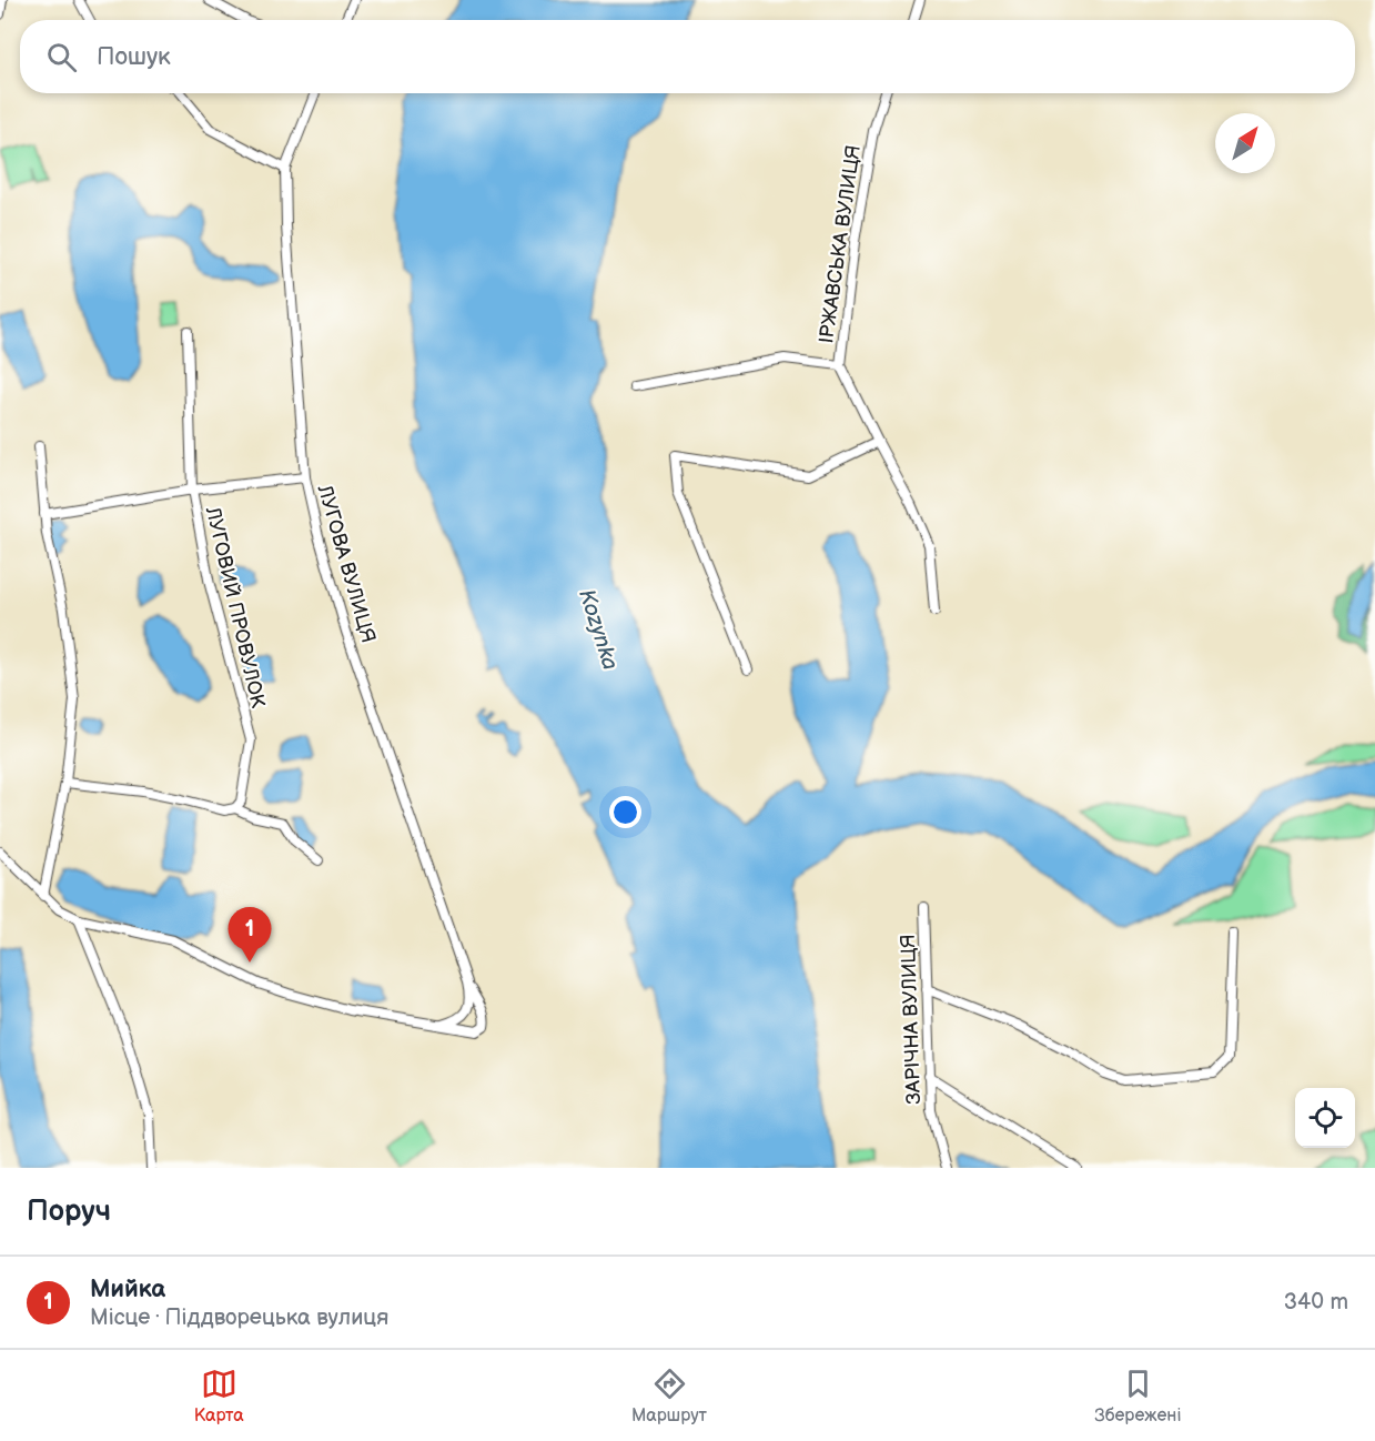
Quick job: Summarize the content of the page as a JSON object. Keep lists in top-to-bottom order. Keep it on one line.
{"streets":{"street":["ІРЖАВСЬКА ВУЛИЦЯ","ЛУГОВА ВУЛИЦЯ","ЛУГОВИЙ ПРОВУЛОК","ЗАРІЧНА ВУЛИЦЯ"]},"water":["Kozynka"],"north":"top right","page":{"search":"Пошук","pins":"1","heading":"Поруч","list":[{"mark":"1","name":"Мийка","note":"Місце · Піддворецька вулиця","value":"340 m"}],"nav":["Карта","Маршрут","Збережені"]}}
